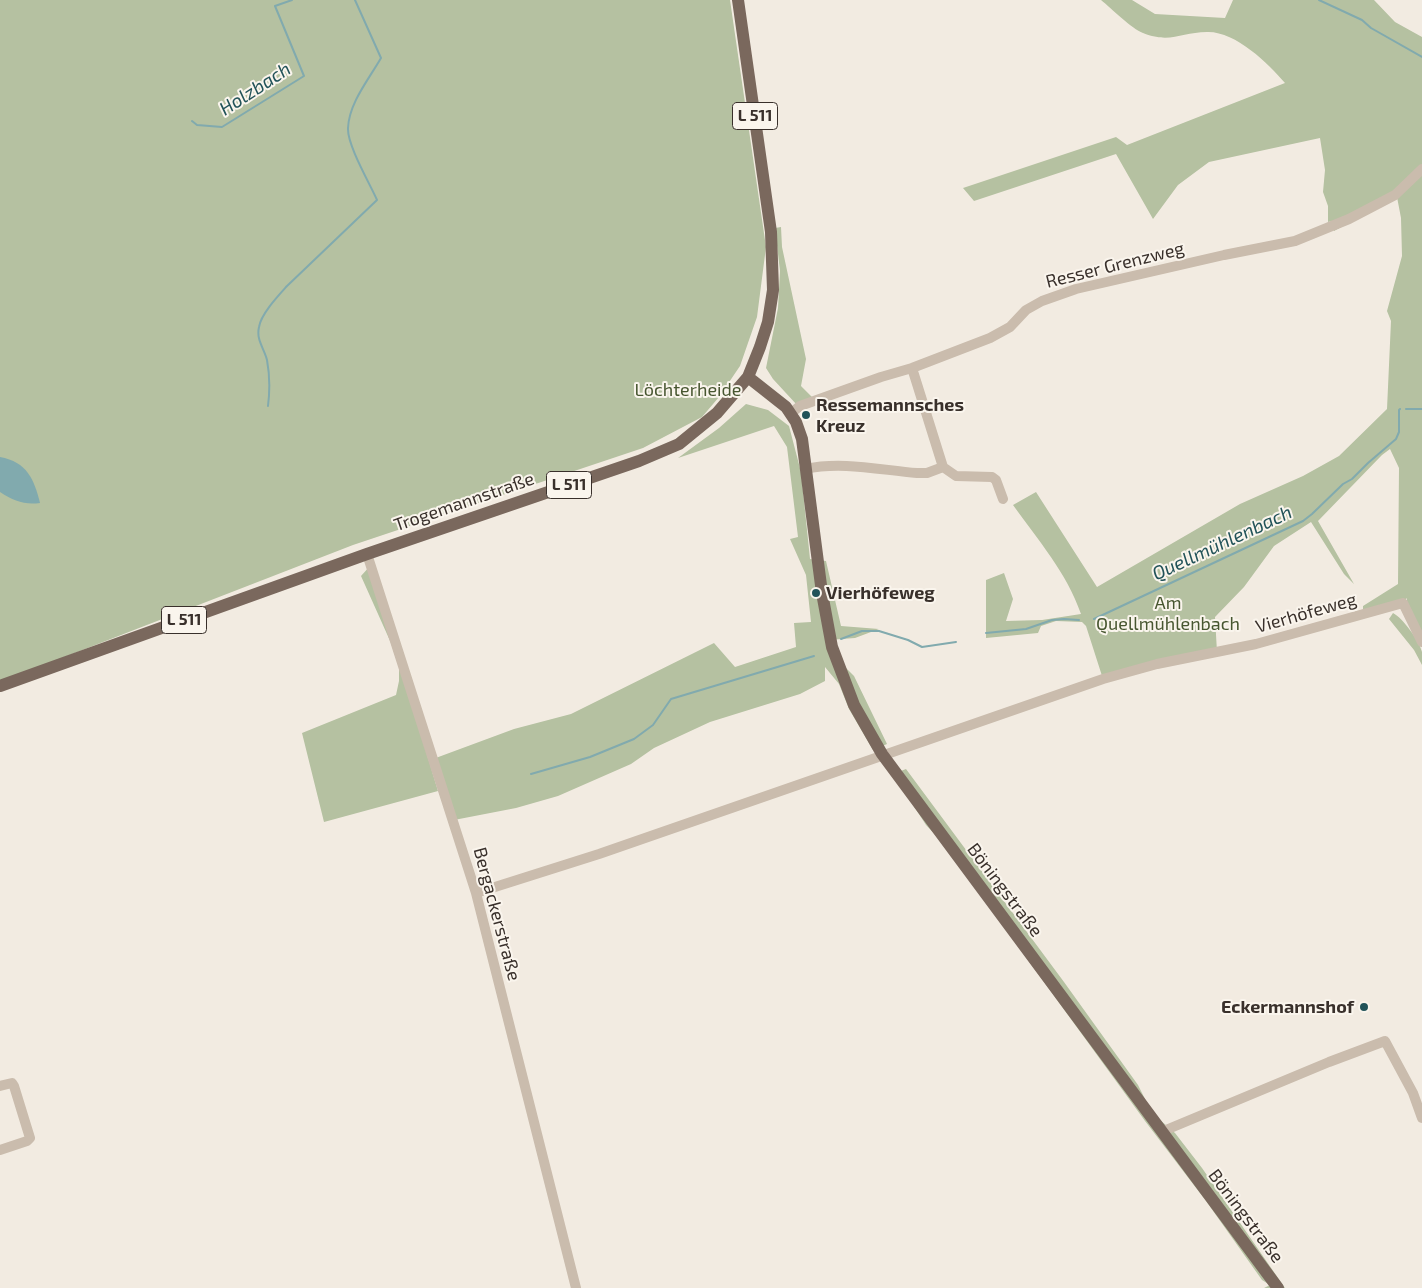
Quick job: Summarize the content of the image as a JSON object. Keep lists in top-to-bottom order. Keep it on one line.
{"streets":{"main road":["L 511","Trogemannstraße","Böningstraße"],"street":["Resser Grenzweg","Vierhöfeweg","Bergackerstraße"]},"crossings":[["L 511","Trogemannstraße"],["L 511","Böningstraße"],["L 511","Bergackerstraße"],["Resser Grenzweg","Böningstraße"],["Trogemannstraße","Böningstraße"],["Trogemannstraße","Bergackerstraße"],["Vierhöfeweg","Böningstraße"],["Vierhöfeweg","Bergackerstraße"]],"water":["Holzbach","Quellmühlenbach"],"parks":["Löchterheide","Am Quellmühlenbach"],"places":["Ressemannsches Kreuz","Vierhöfeweg","Eckermannshof"]}
